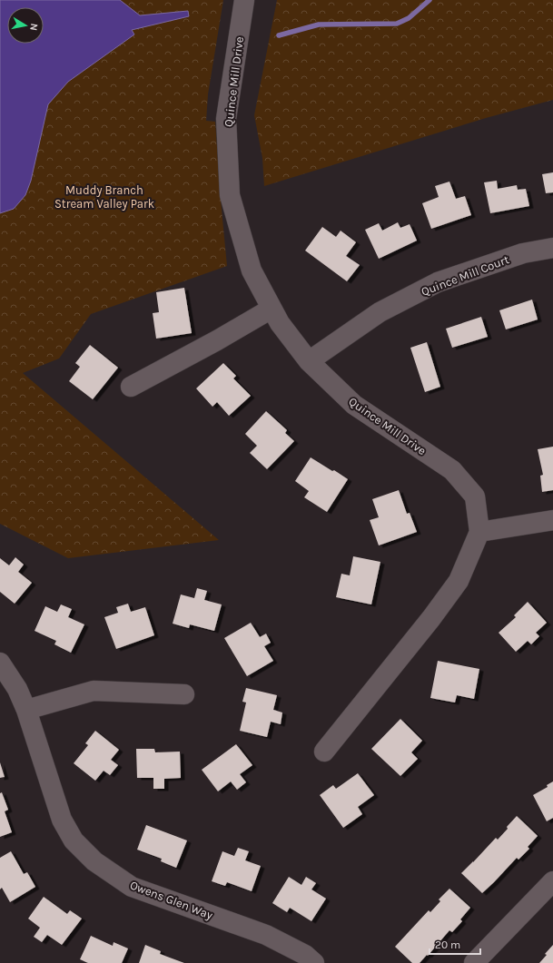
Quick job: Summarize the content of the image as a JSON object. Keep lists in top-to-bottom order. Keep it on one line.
{"streets":{"street":["Quince Mill Drive","Quince Mill Court","Owens Glen Way"]},"crossings":[["Quince Mill Drive","Quince Mill Court"]],"parks":["Muddy Branch Stream Valley Park"],"scale_bar":"20 m","north":"right"}
